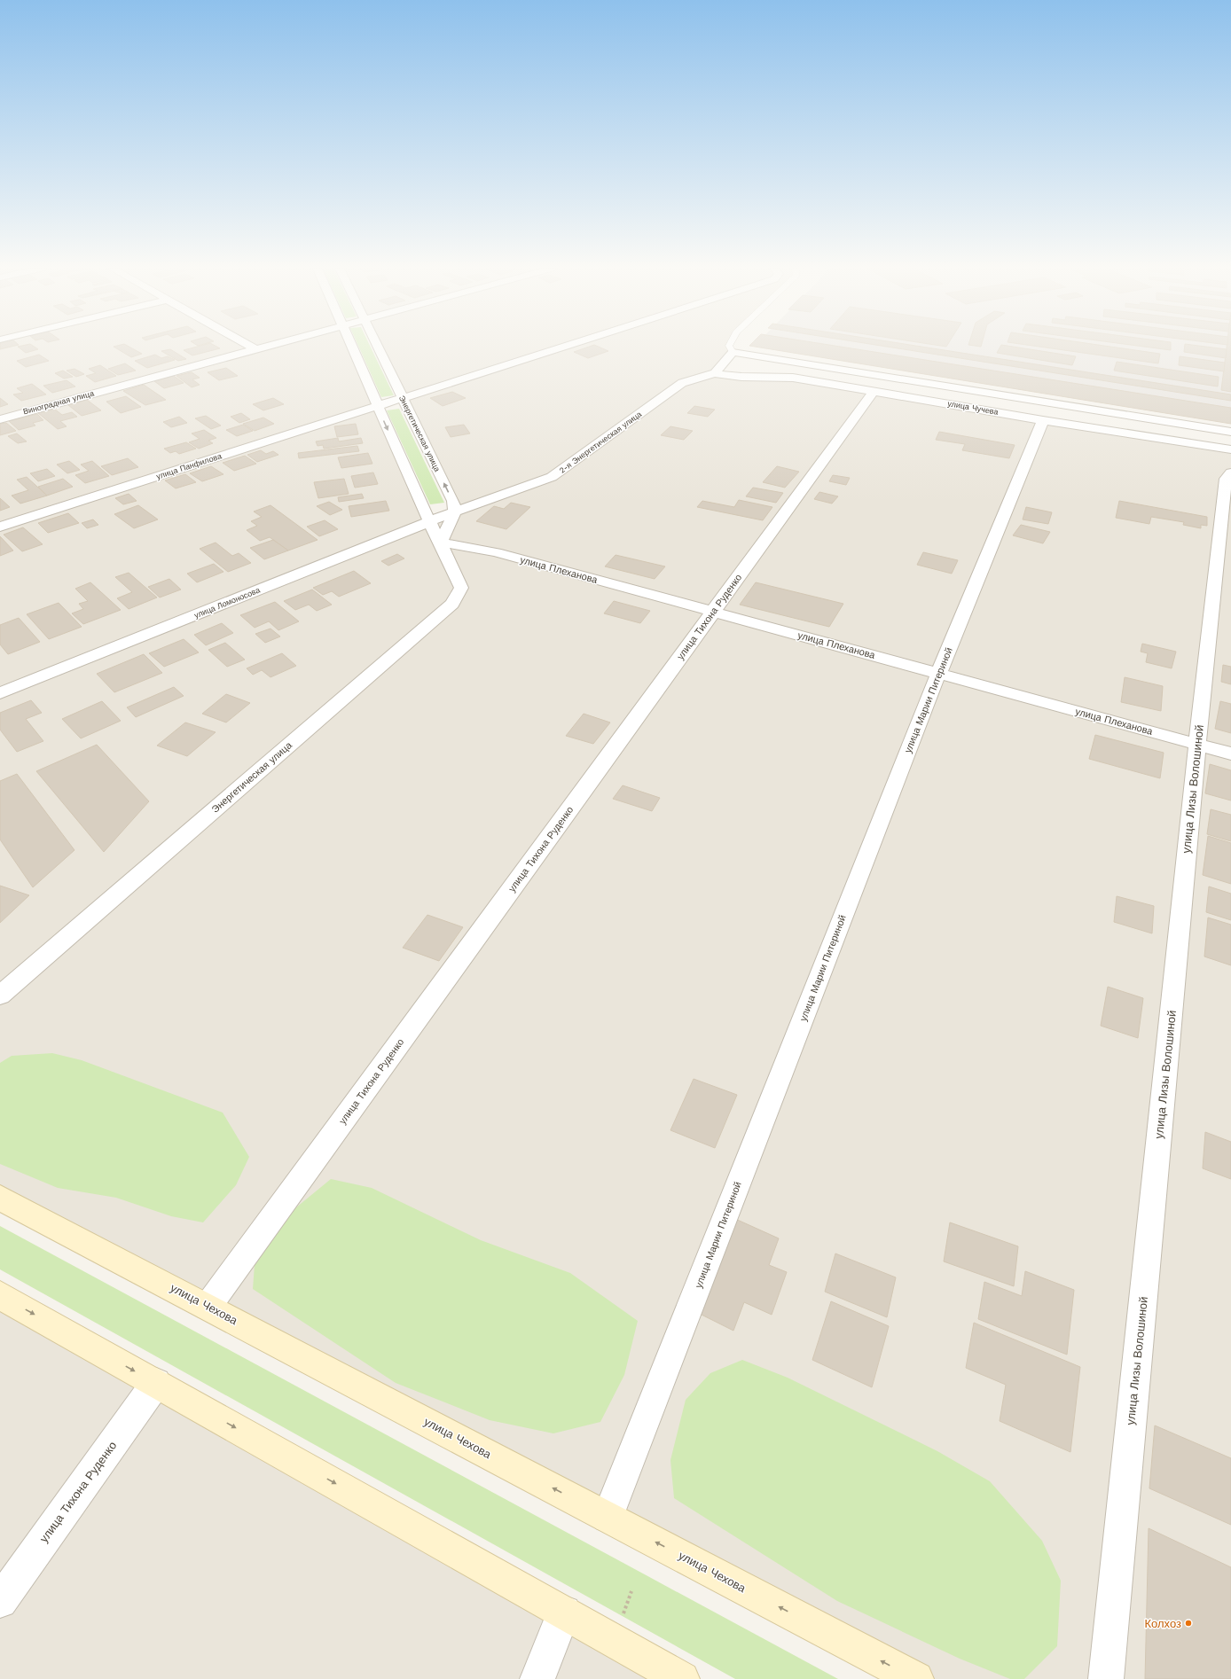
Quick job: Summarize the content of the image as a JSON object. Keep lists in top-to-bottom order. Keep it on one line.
{"streets":{"main road":["улица Чехова"],"street":["Виноградная улица","улица Чучева","Энергетическая улица","2-я Энергетическая улица","улица Панфилова","улица Плеханова","улица Ломоносова","улица Тихона Руденко","улица Марии Питериной","улица Лизы Волошиной"]},"crossings":[["улица Чучева","2-я Энергетическая улица"],["улица Чучева","улица Тихона Руденко"],["улица Чучева","улица Марии Питериной"],["Энергетическая улица","2-я Энергетическая улица"],["Энергетическая улица","улица Панфилова"],["Энергетическая улица","улица Плеханова"],["Энергетическая улица","улица Ломоносова"],["2-я Энергетическая улица","улица Ломоносова"],["улица Плеханова","улица Тихона Руденко"],["улица Плеханова","улица Марии Питериной"],["улица Плеханова","улица Лизы Волошиной"],["улица Тихона Руденко","улица Чехова"],["улица Марии Питериной","улица Чехова"]],"places":["Колхоз"]}
